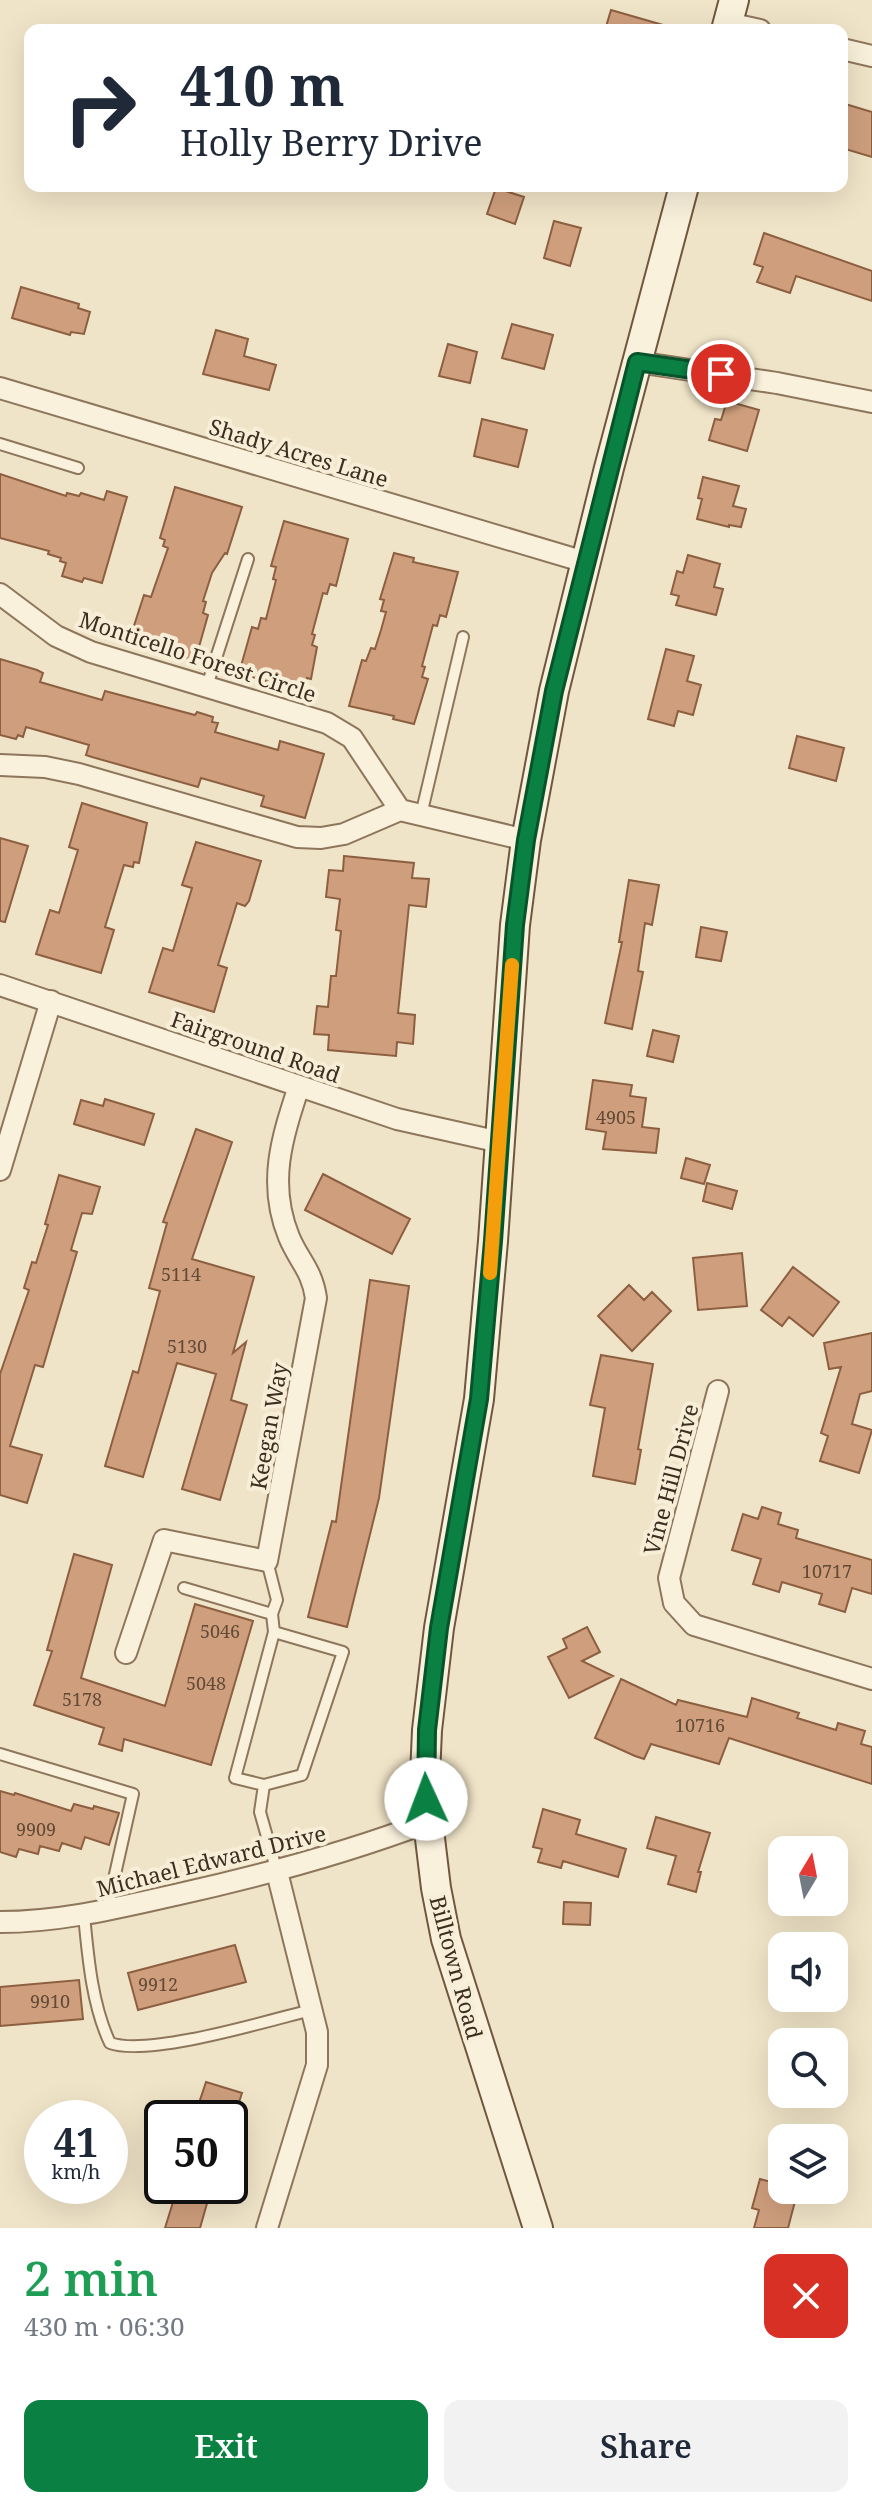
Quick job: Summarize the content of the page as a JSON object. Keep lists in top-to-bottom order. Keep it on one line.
{"streets":{"main road":["Billtown Road"],"street":["Shady Acres Lane","Monticello Forest Circle","Fairground Road","Keegan Way","Vine Hill Drive","Michael Edward Drive"]},"crossings":[["Shady Acres Lane","Billtown Road"],["Fairground Road","Keegan Way"],["Fairground Road","Billtown Road"],["Michael Edward Drive","Billtown Road"]],"house_numbers":["4905","5114","5130","10717","5046","5048","5178","10716","9909","9912","9910"],"north":"top","page":{"turn":["410 m","Holly Berry Drive"],"speed":"41 km/h","limit":"50","heading":["2 min","430 m · 06:30"],"buttons":["Exit","Share"]}}
